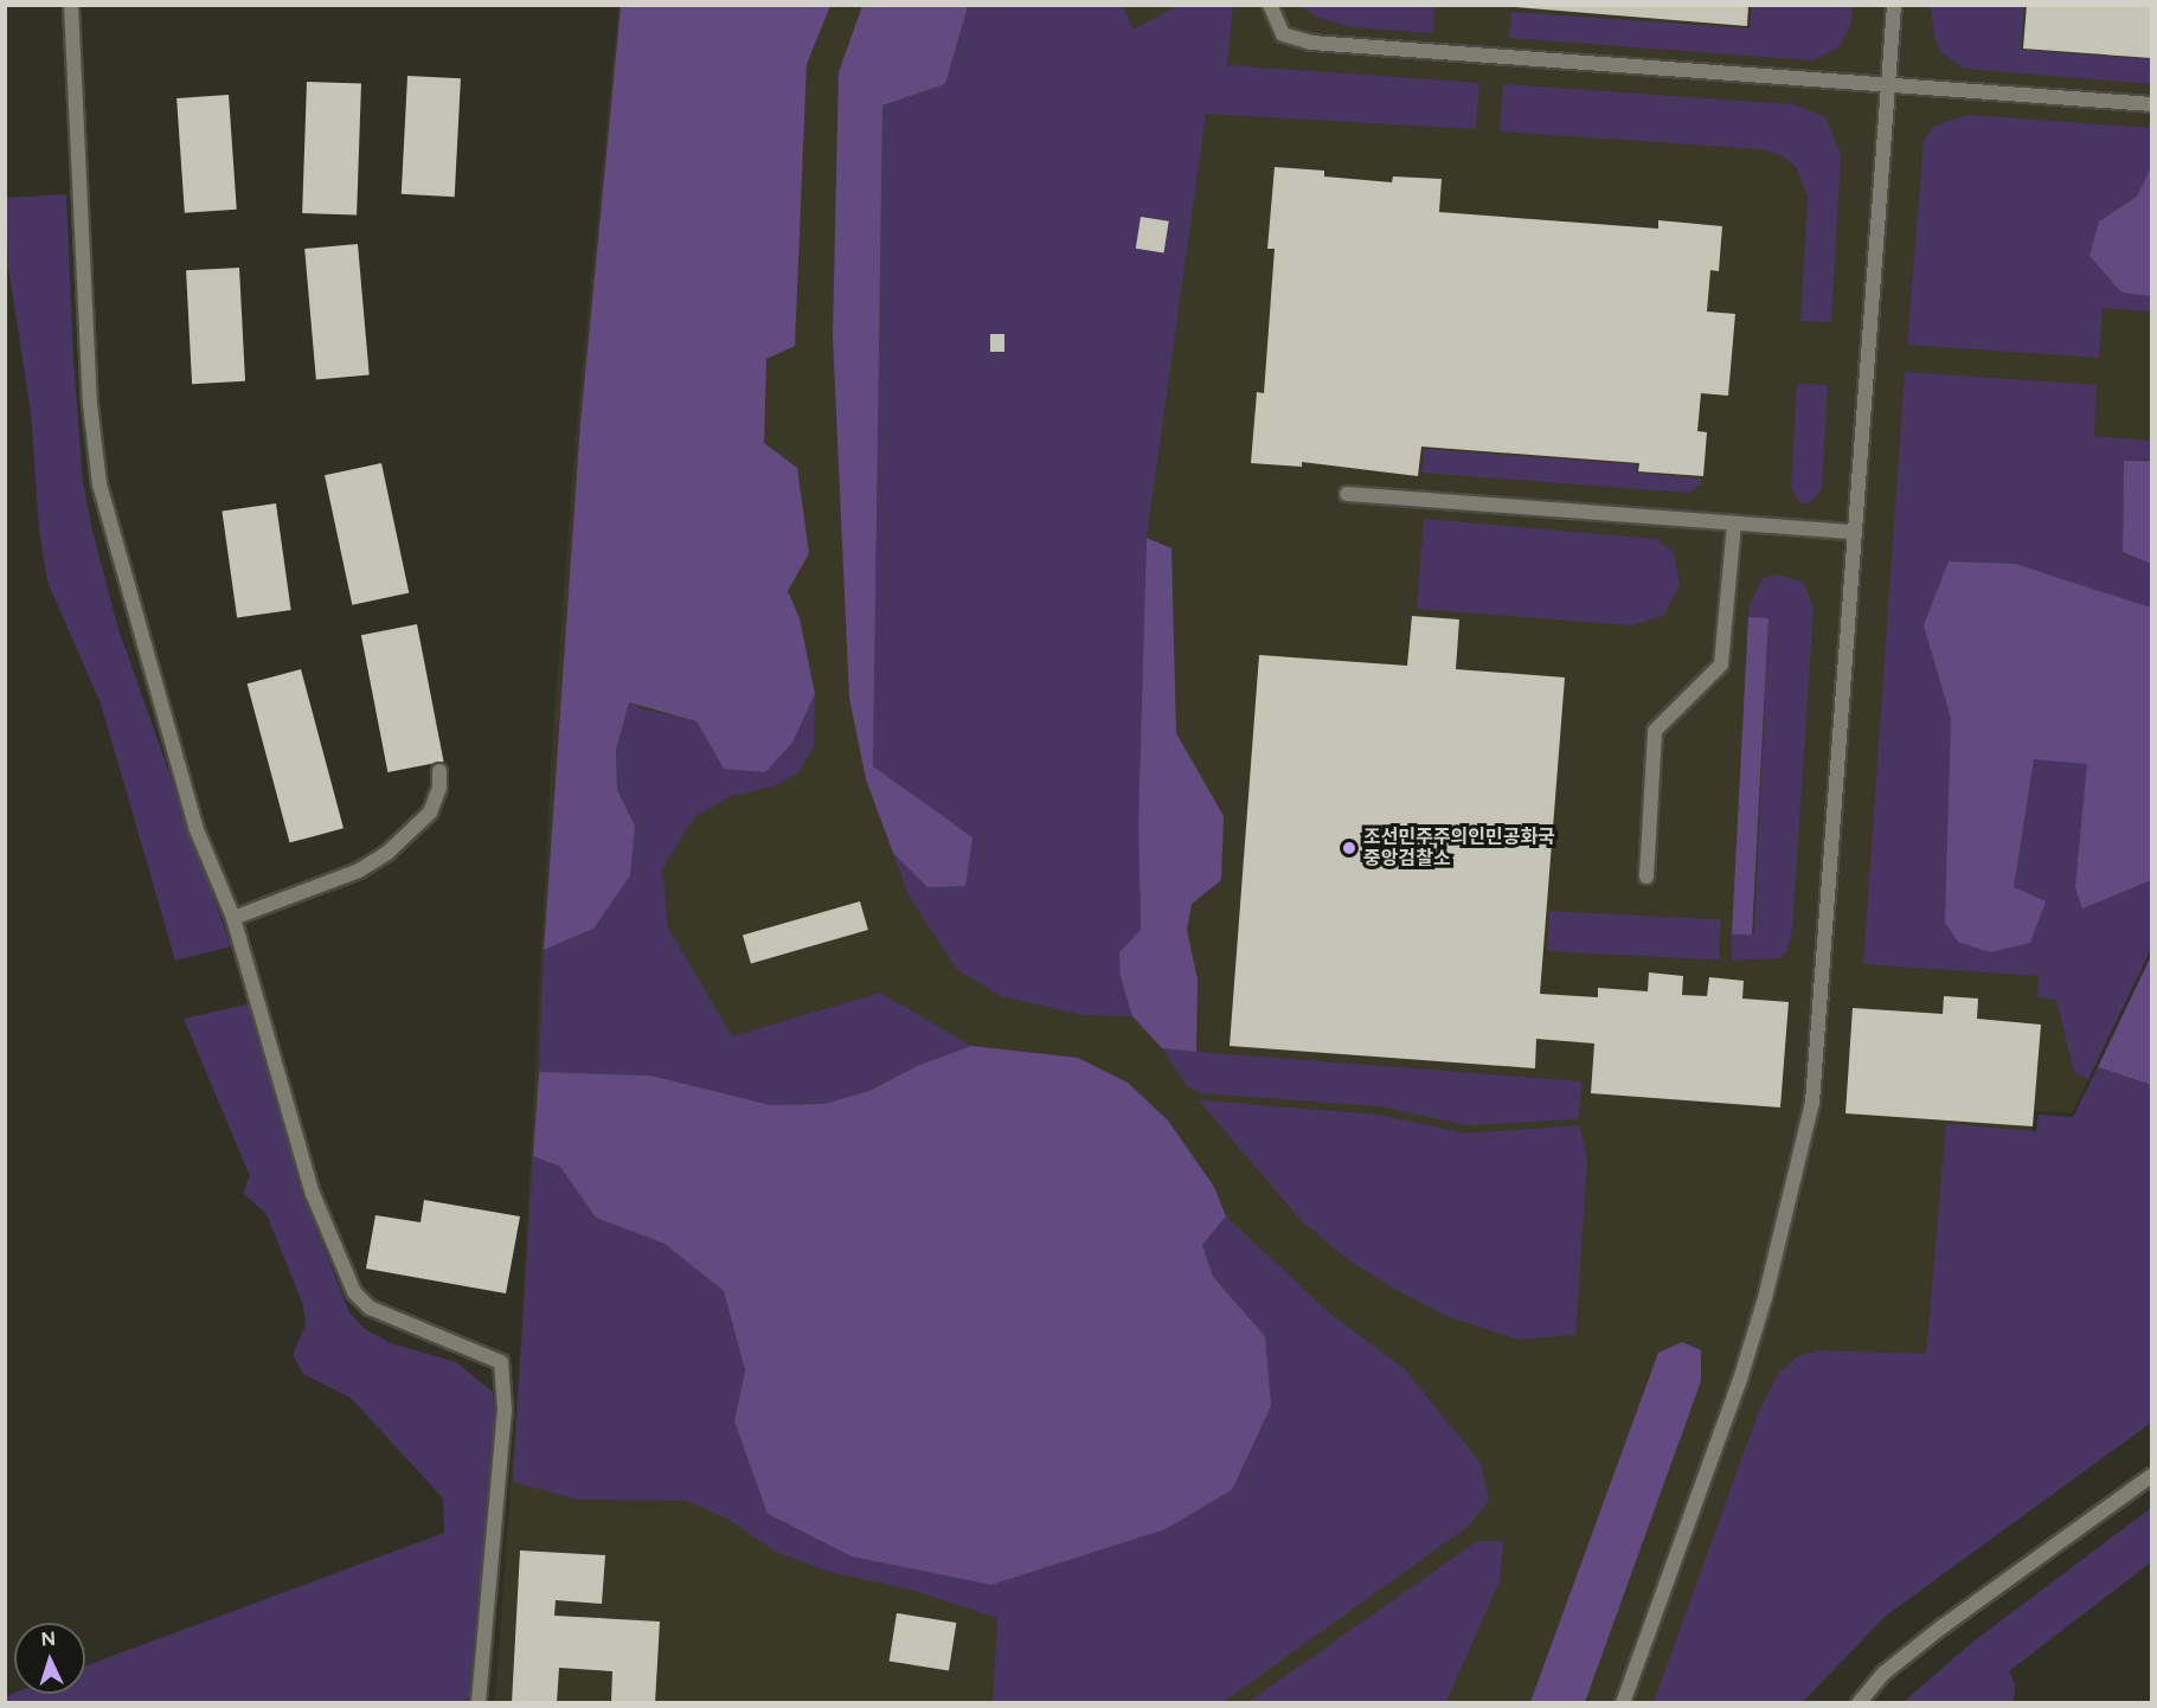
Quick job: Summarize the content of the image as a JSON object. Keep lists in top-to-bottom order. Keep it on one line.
{"places":["조선민주주의인민공화국 중앙검찰소"],"north":"top"}
